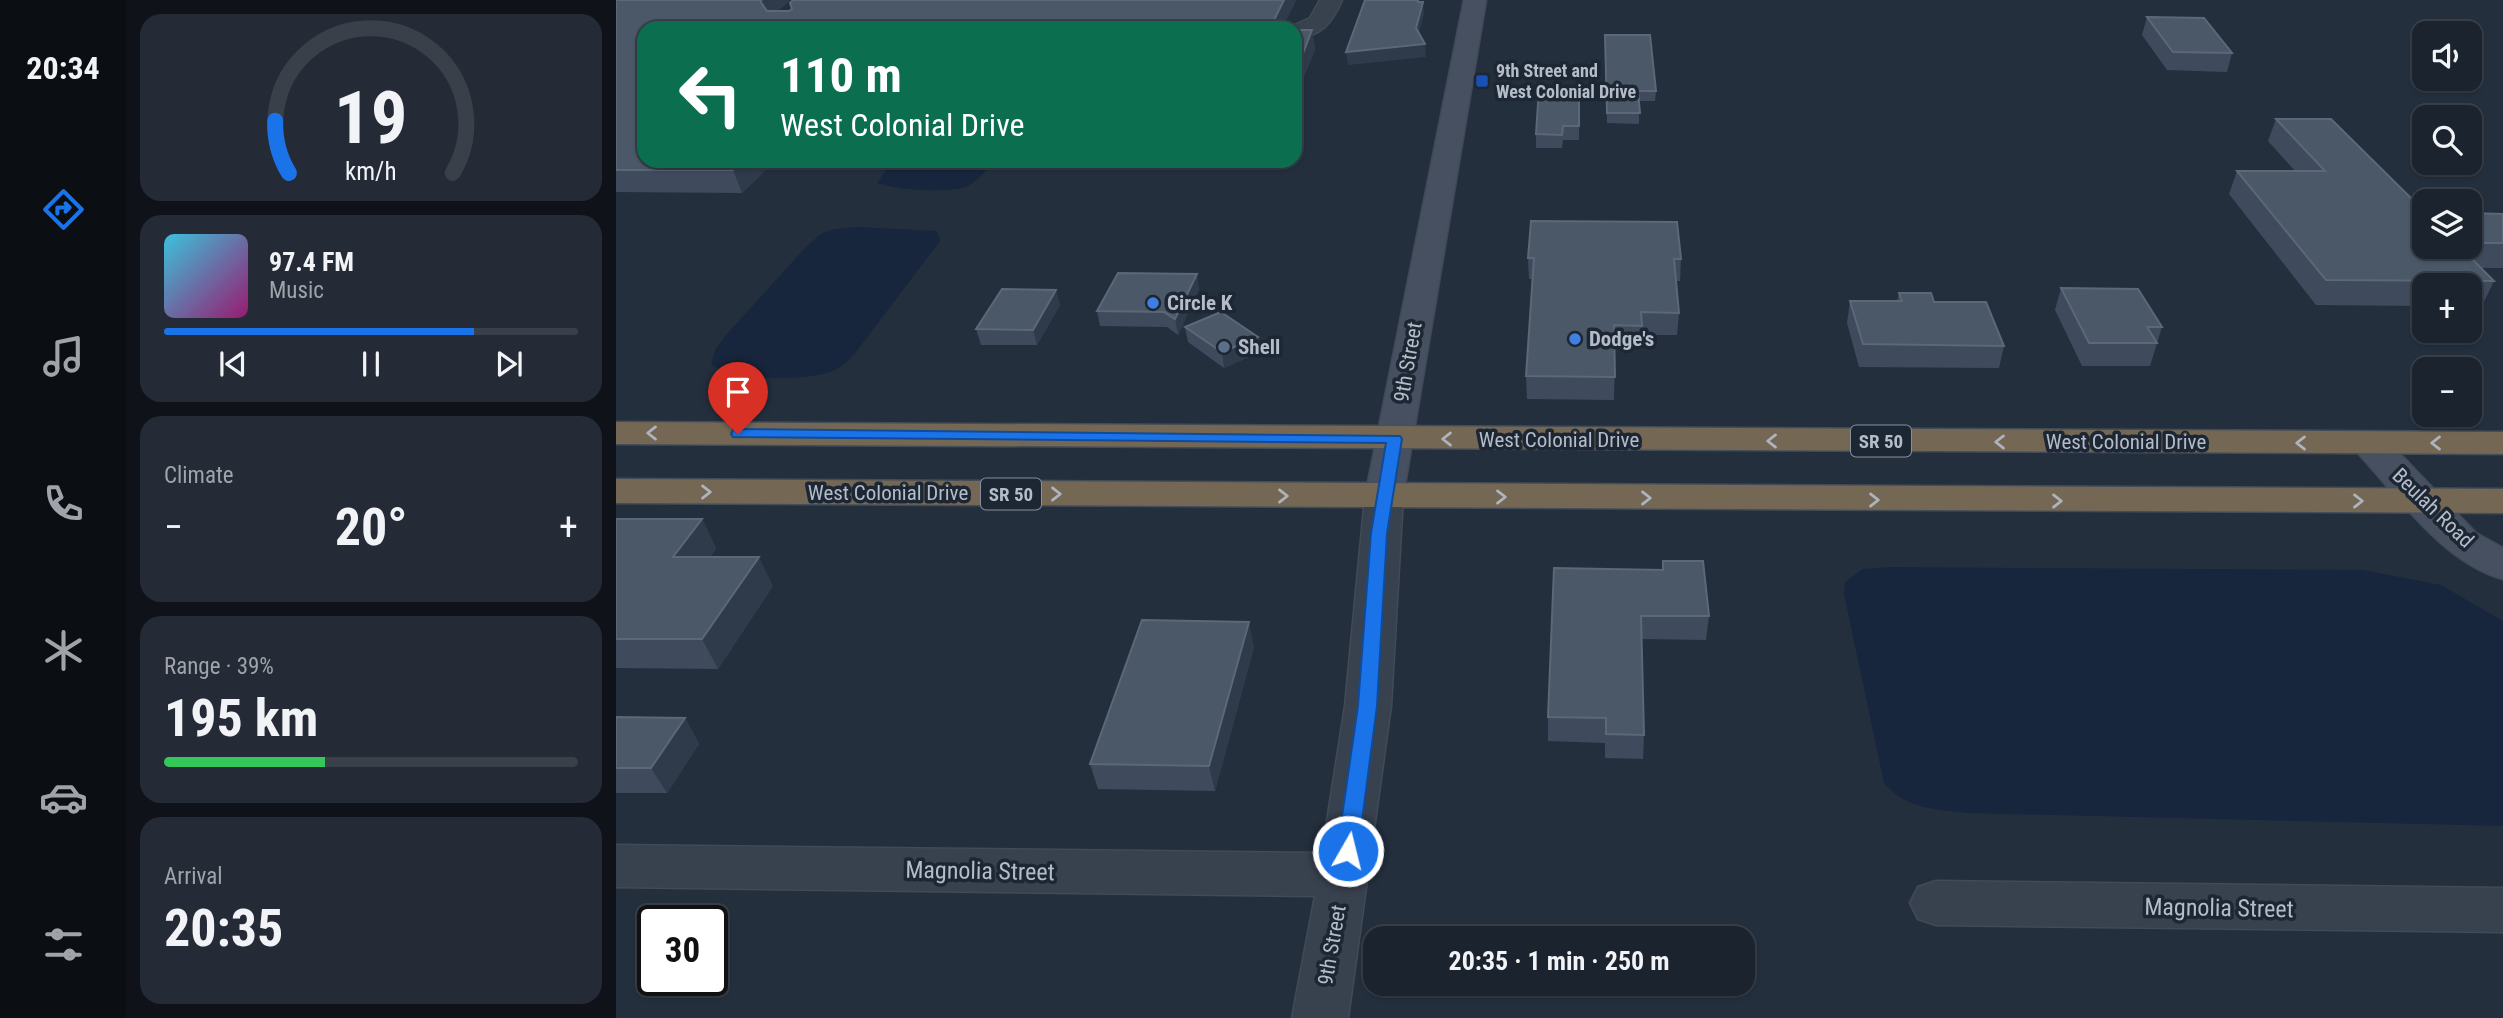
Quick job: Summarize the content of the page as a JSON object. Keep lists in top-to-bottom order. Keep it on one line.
{"streets":{"highway":["West Colonial Drive","SR 50"],"street":["9th Street","Beulah Road","Magnolia Street"]},"crossings":[["9th Street","West Colonial Drive"],["9th Street","Magnolia Street"],["West Colonial Drive","Beulah Road"]],"places":{"transit":["9th Street and West Colonial Drive"],"other":["Circle K","Dodge's","Shell"]},"page":{"tabs":"20:34","map_buttons":["+","−"],"turn":["110 m","West Colonial Drive"],"song":["97.4 FM","Music"],"tile":["Climate",["Range · 39%","195 km"],["Arrival","20:35"]],"heat":["−","20°","+"],"limit":"30","trip":"20:35 · 1 min · 250 m","gauge":["19","km/h"]}}
